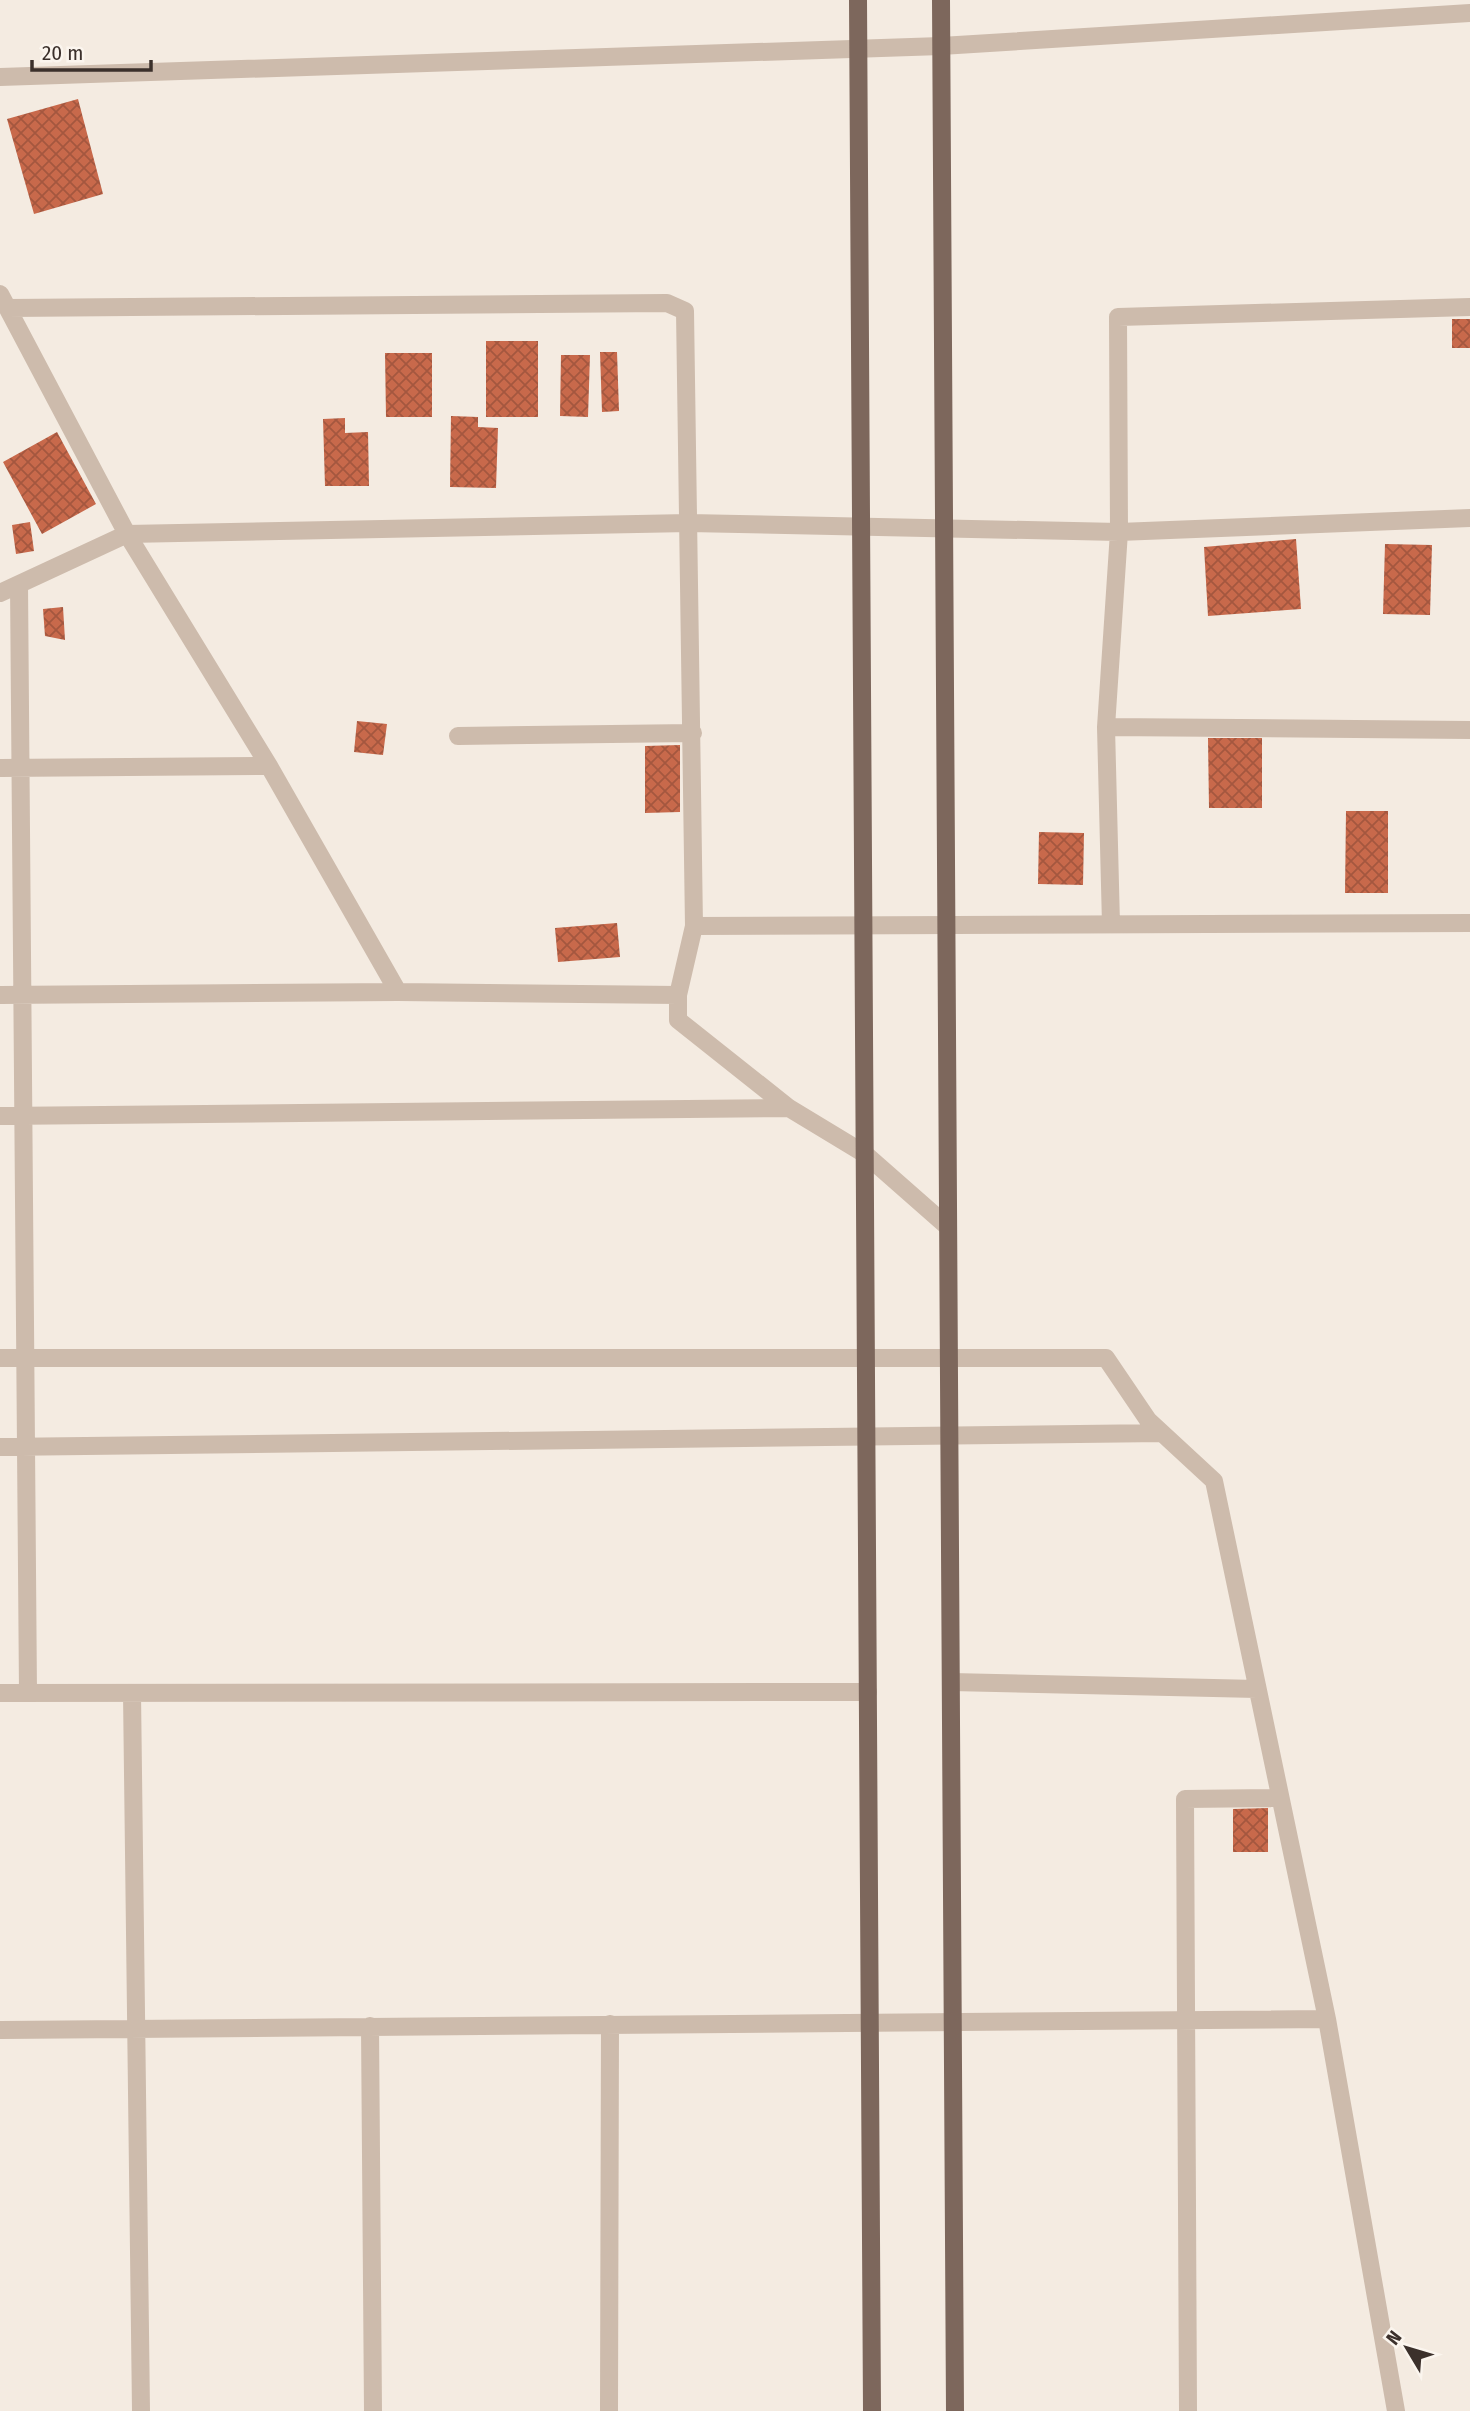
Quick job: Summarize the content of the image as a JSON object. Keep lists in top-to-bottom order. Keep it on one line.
{"scale_bar":"20 m","north":"top left"}
